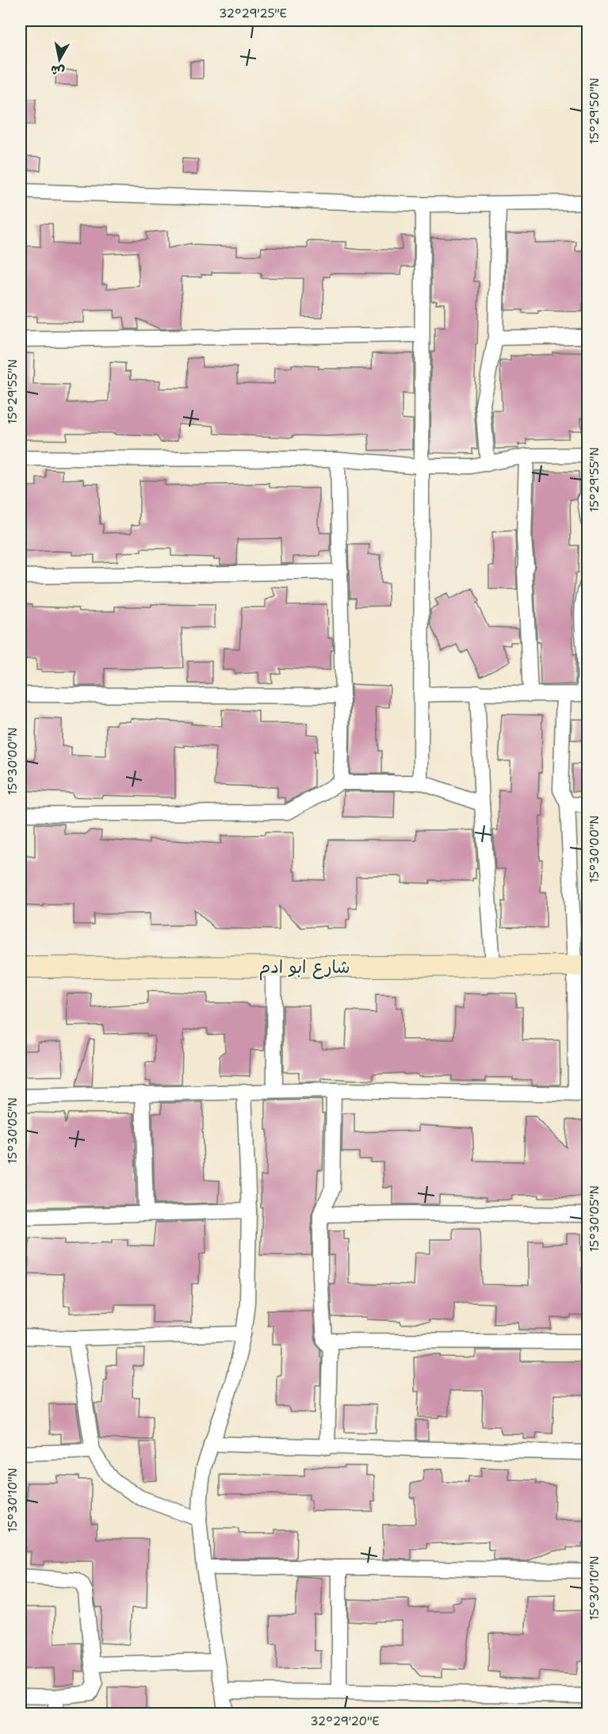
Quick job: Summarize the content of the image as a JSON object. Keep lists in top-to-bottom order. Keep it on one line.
{"streets":{"street":["شارع ابو ادم"]},"north":"bottom","coordinates":["32°29'25\"E","15°29'50\"N","15°29'55\"N","15°30'00\"N","15°30'05\"N","15°30'10\"N","32°29'20\"E"]}
